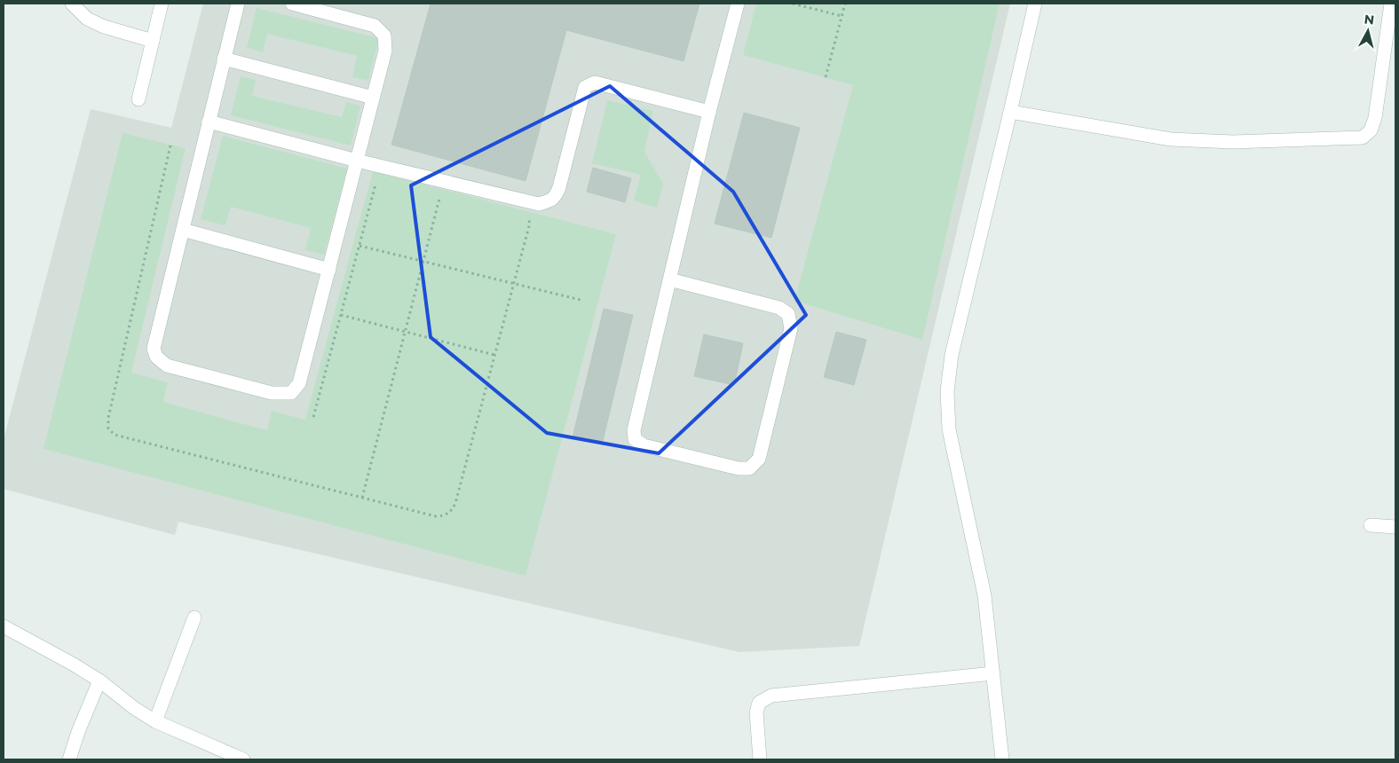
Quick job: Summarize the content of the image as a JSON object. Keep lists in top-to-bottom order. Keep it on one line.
{"north":"top"}
